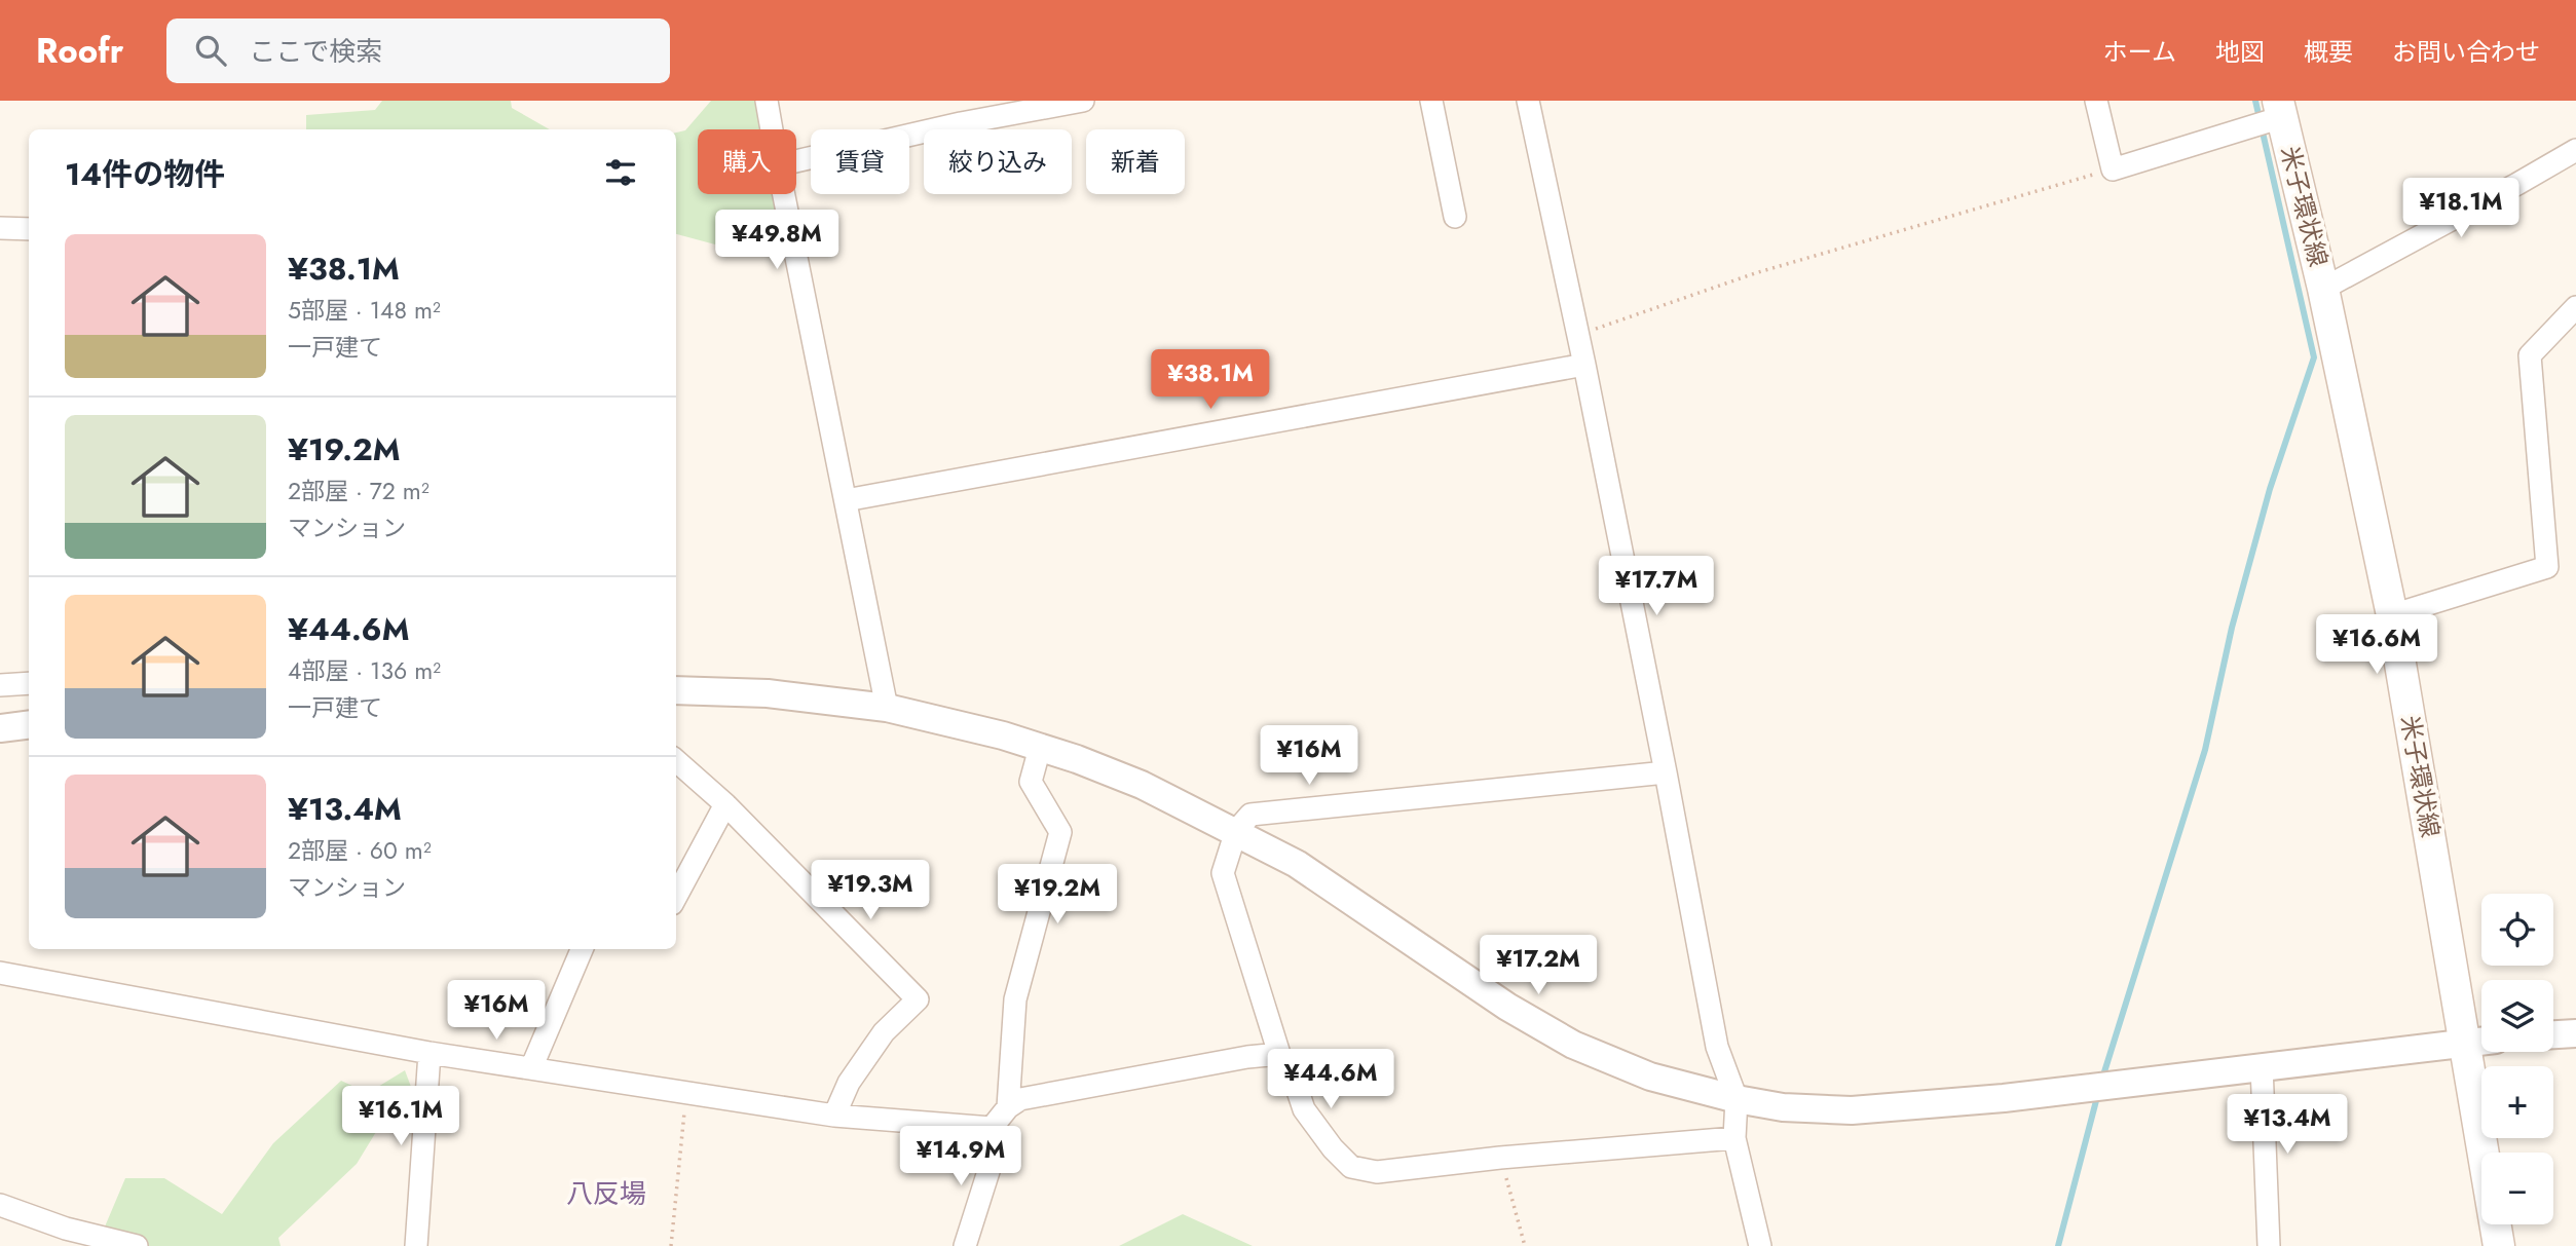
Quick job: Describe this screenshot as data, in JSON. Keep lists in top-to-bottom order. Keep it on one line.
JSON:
{"streets":{"main road":["米子環状線"]},"districts":["八反場"],"page":{"header":"Roofr","search":"ここで検索","nav":["ホーム","地図","概要","お問い合わせ"],"chip":["購入","賃貸","絞り込み","新着"],"heading":"14件の物件","price":["¥18.1M","¥49.8M","¥38.1M","¥17.7M","¥16.6M","¥16M","¥19.3M","¥19.2M","¥17.2M","¥16M","¥44.6M","¥16.1M","¥13.4M","¥14.9M"],"list":[{"name":"¥38.1M","note":"5部屋 · 148 m² · 一戸建て"},{"name":"¥19.2M","note":"2部屋 · 72 m² · マンション"},{"name":"¥44.6M","note":"4部屋 · 136 m² · 一戸建て"},{"name":"¥13.4M","note":"2部屋 · 60 m² · マンション"}],"map_buttons":["+","−"]}}
